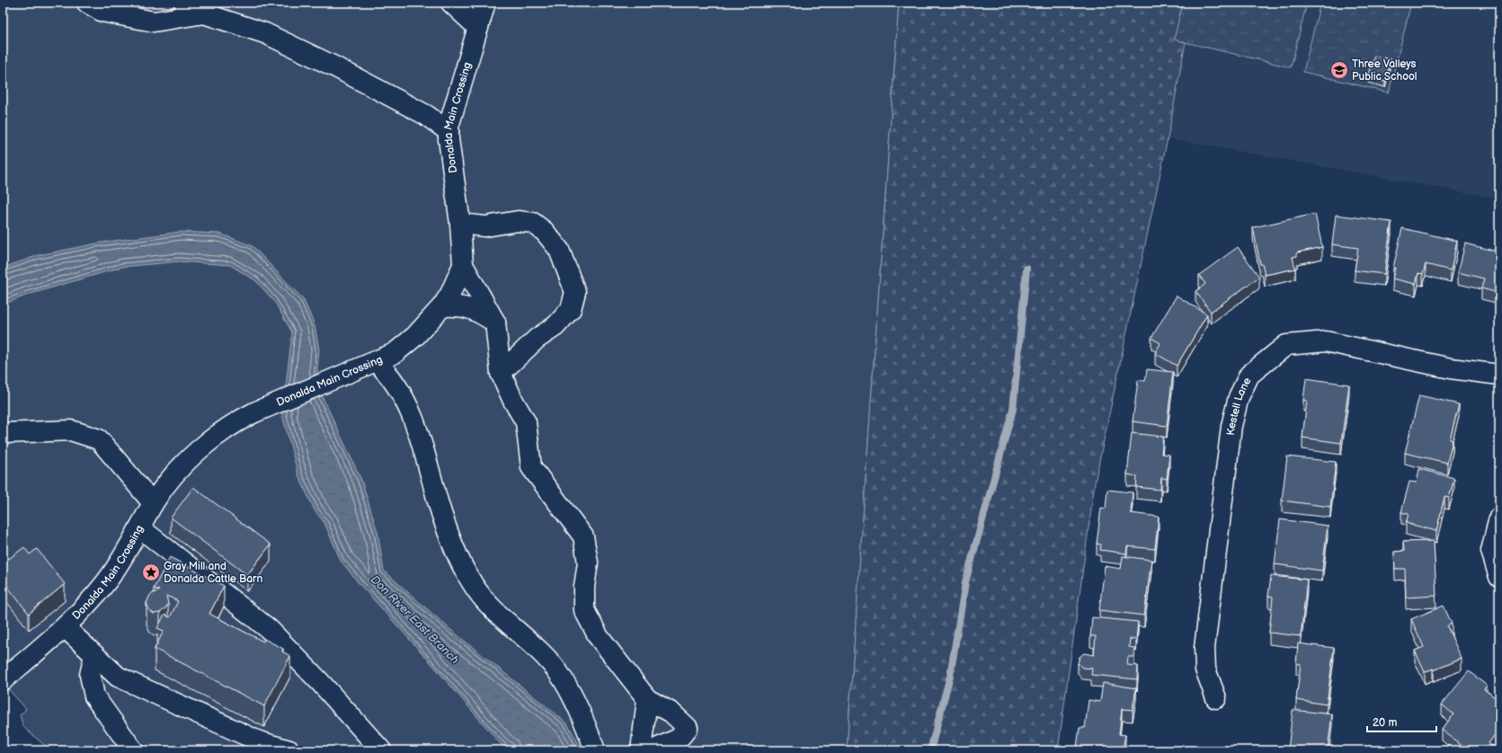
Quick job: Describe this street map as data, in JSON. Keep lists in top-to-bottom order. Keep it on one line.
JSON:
{"streets":{"street":["Donalda Main Crossing","Kestell Lane"]},"water":["Don River East Branch"],"places":{"school or university":["Three Valleys Public School"],"place":["Gray Mill and Donalda Cattle Barn"]},"scale_bar":"20 m"}
